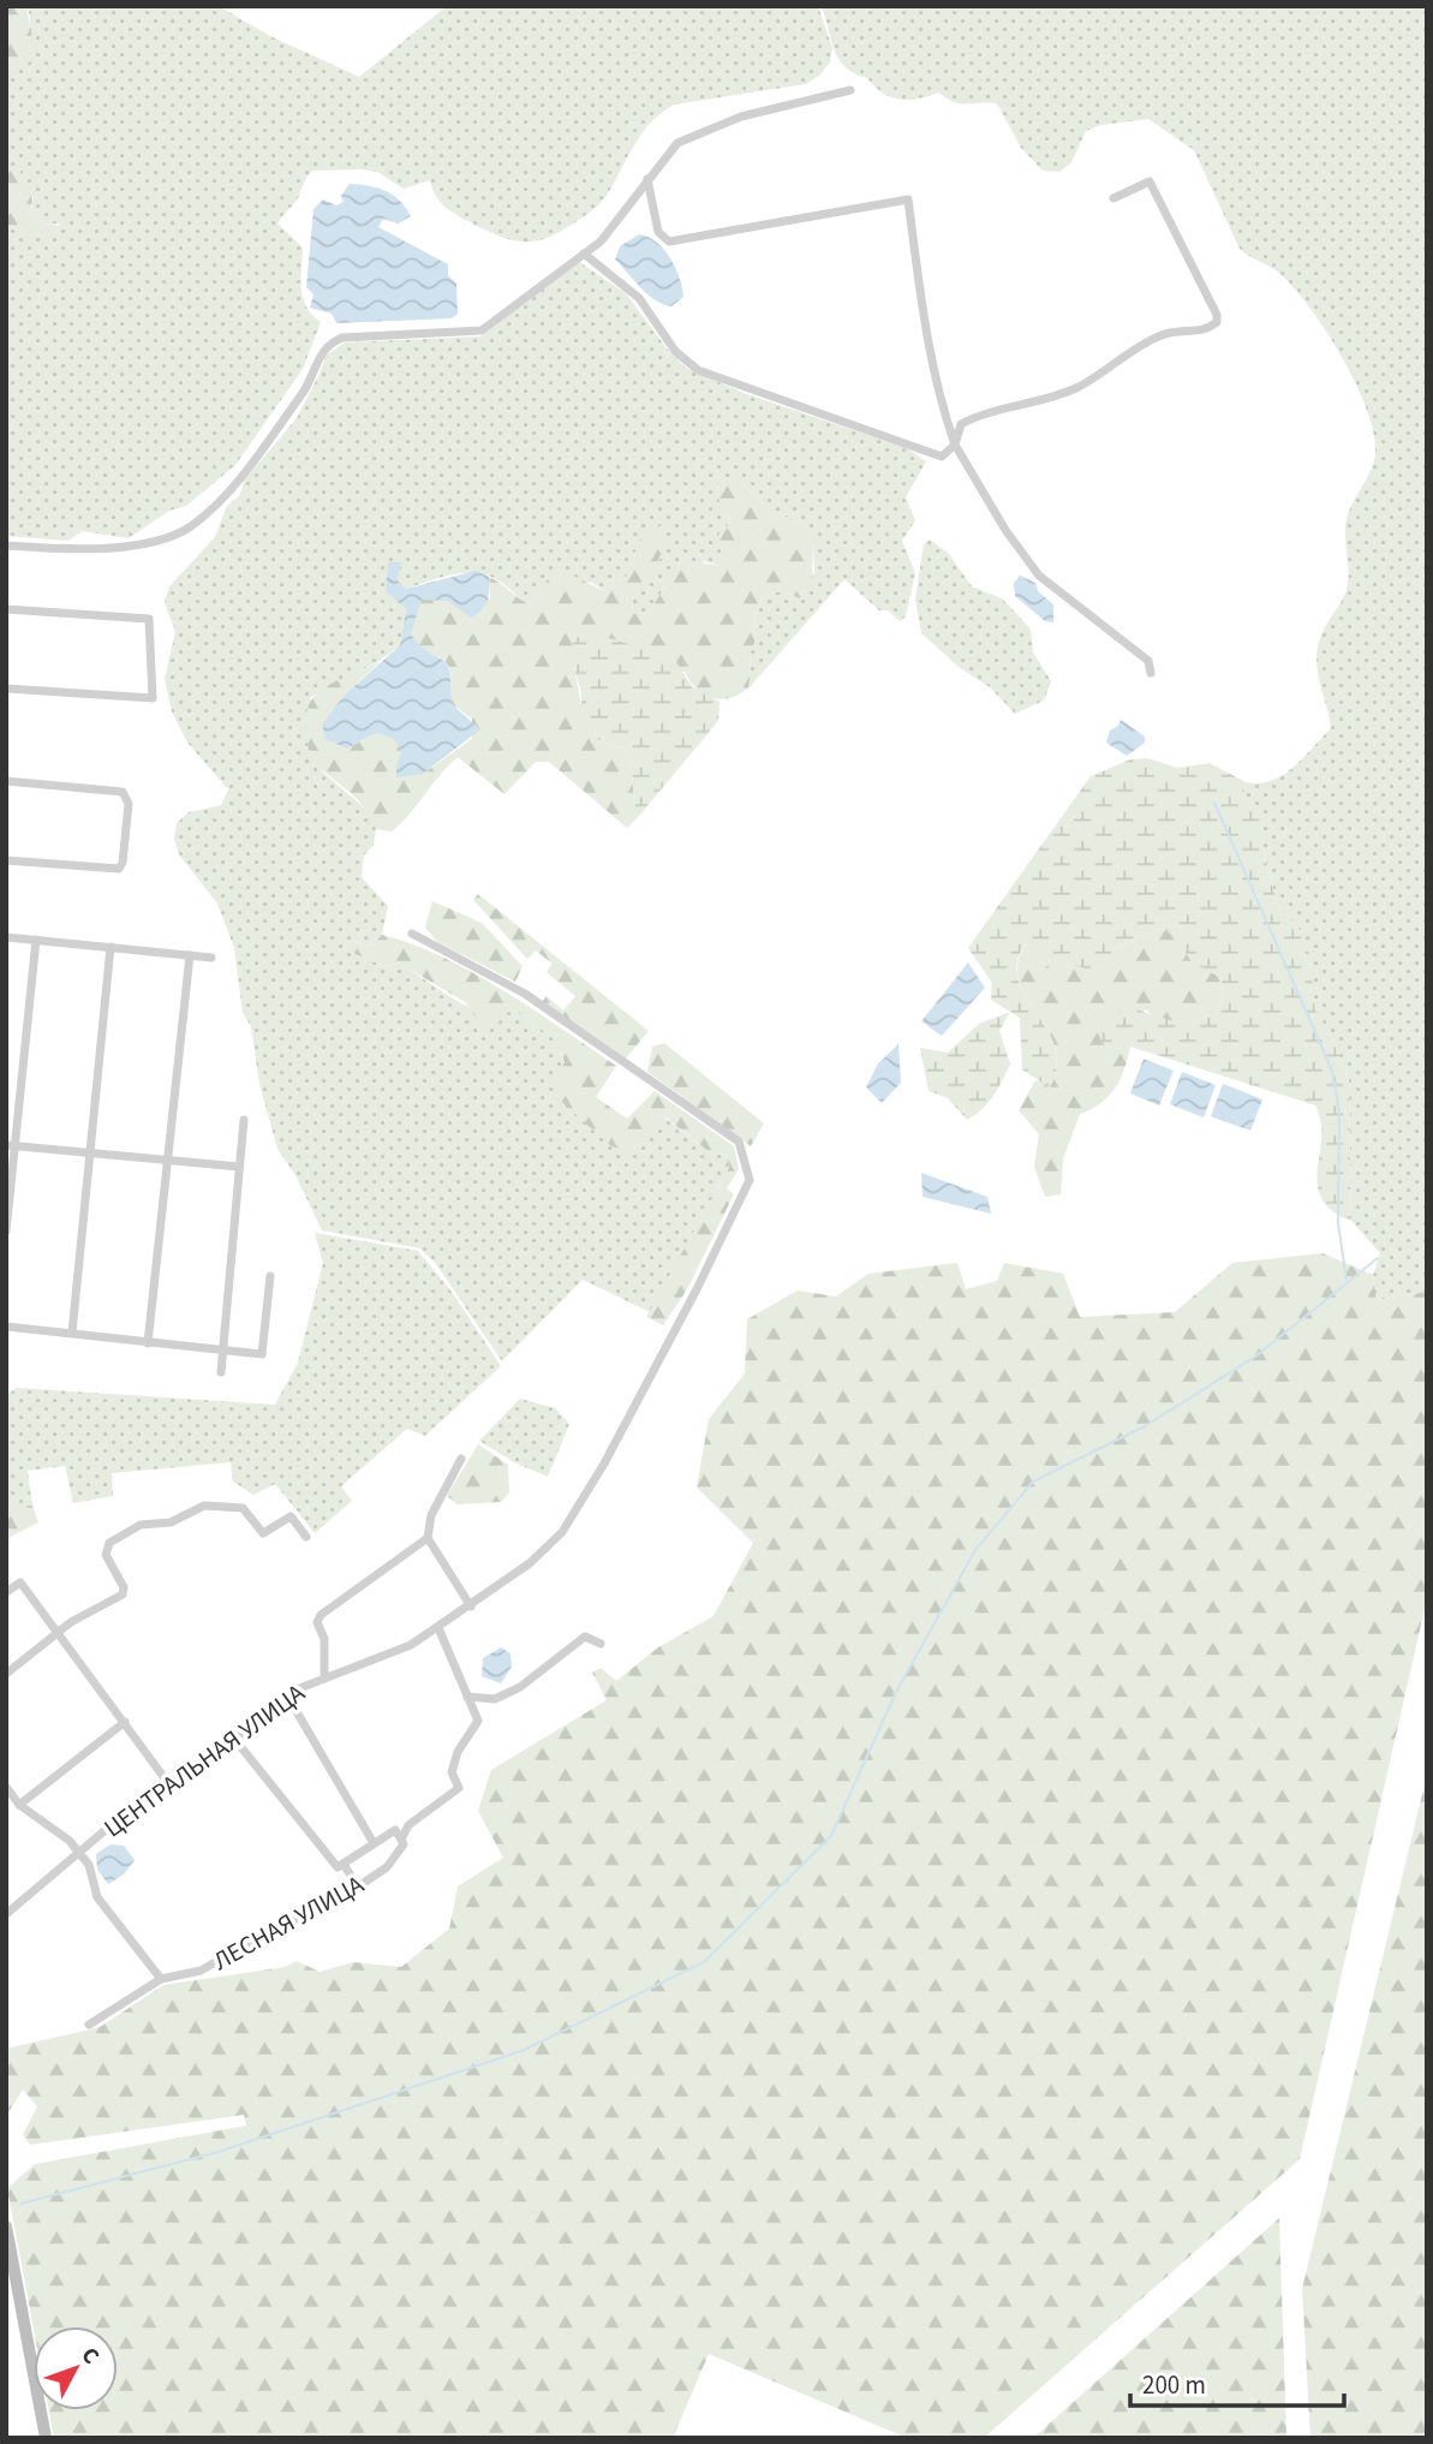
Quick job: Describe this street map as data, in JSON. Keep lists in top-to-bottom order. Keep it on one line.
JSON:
{"streets":{"street":["ЦЕНТРАЛЬНАЯ УЛИЦА","ЛЕСНАЯ УЛИЦА"]},"scale_bar":"200 m","north":"top right"}
